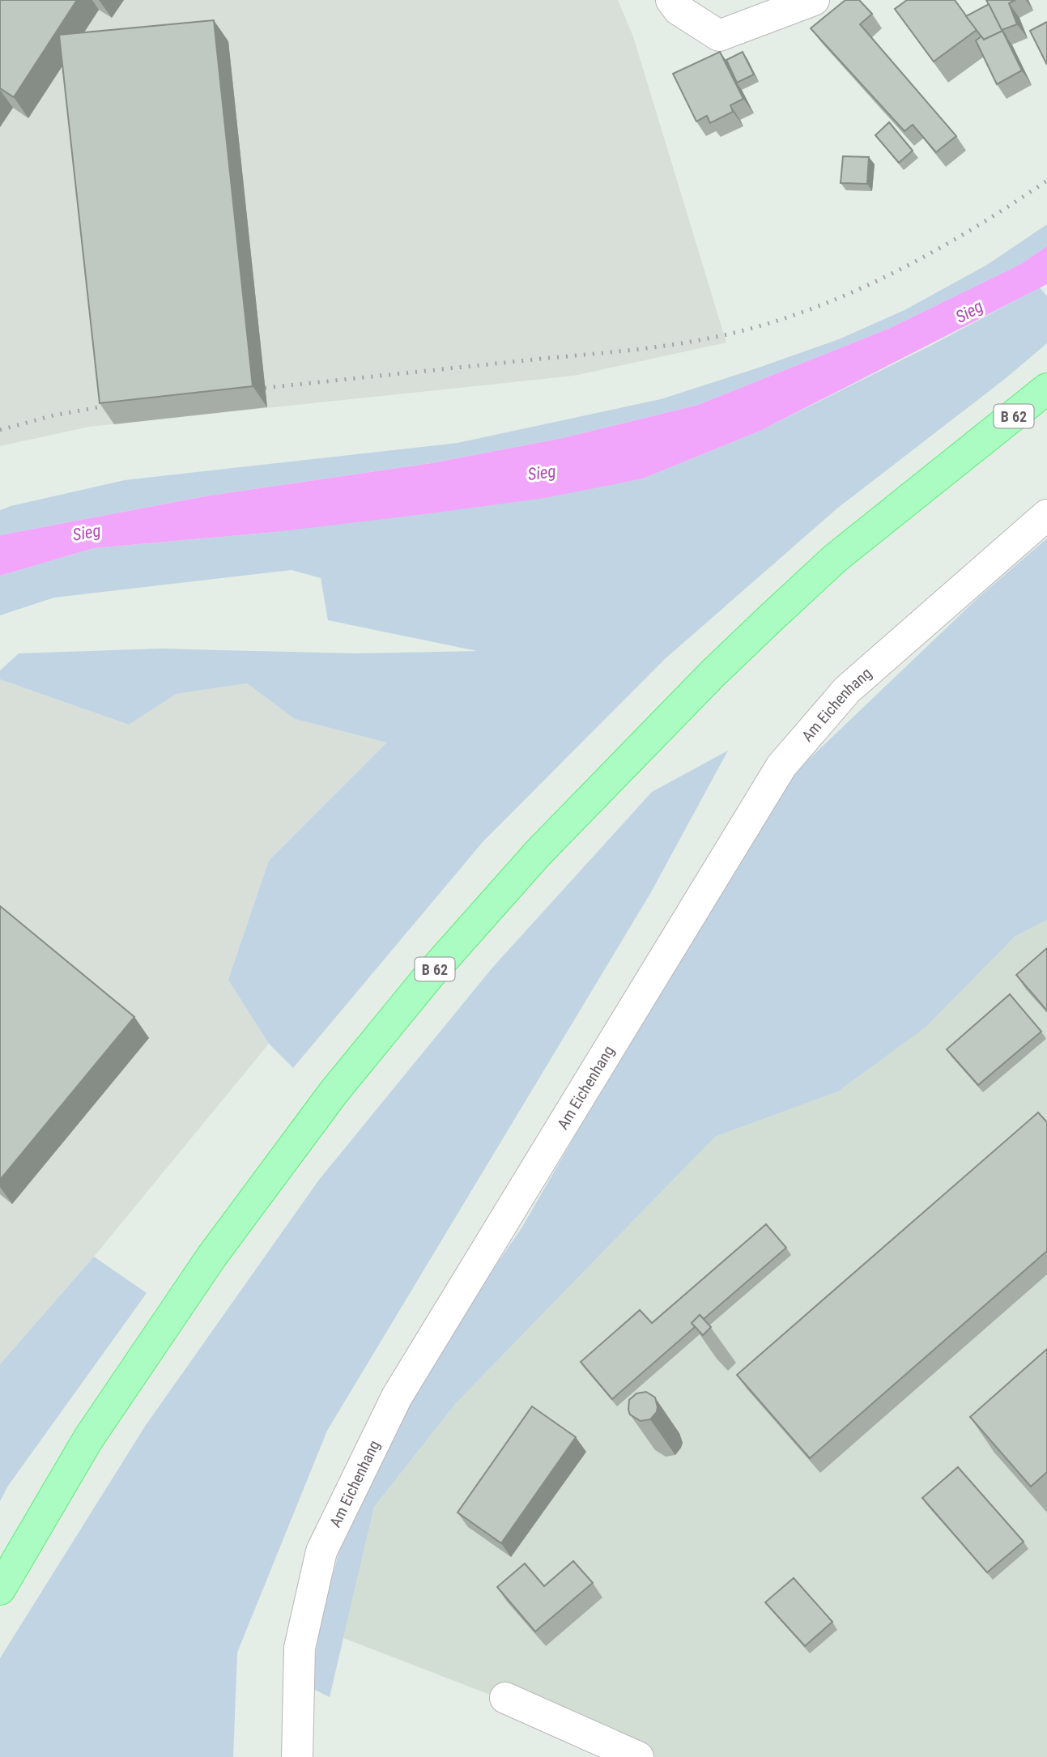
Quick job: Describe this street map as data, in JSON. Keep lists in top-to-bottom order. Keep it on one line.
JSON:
{"streets":{"main road":["B 62"],"street":["Am Eichenhang"]},"water":["Sieg"]}
